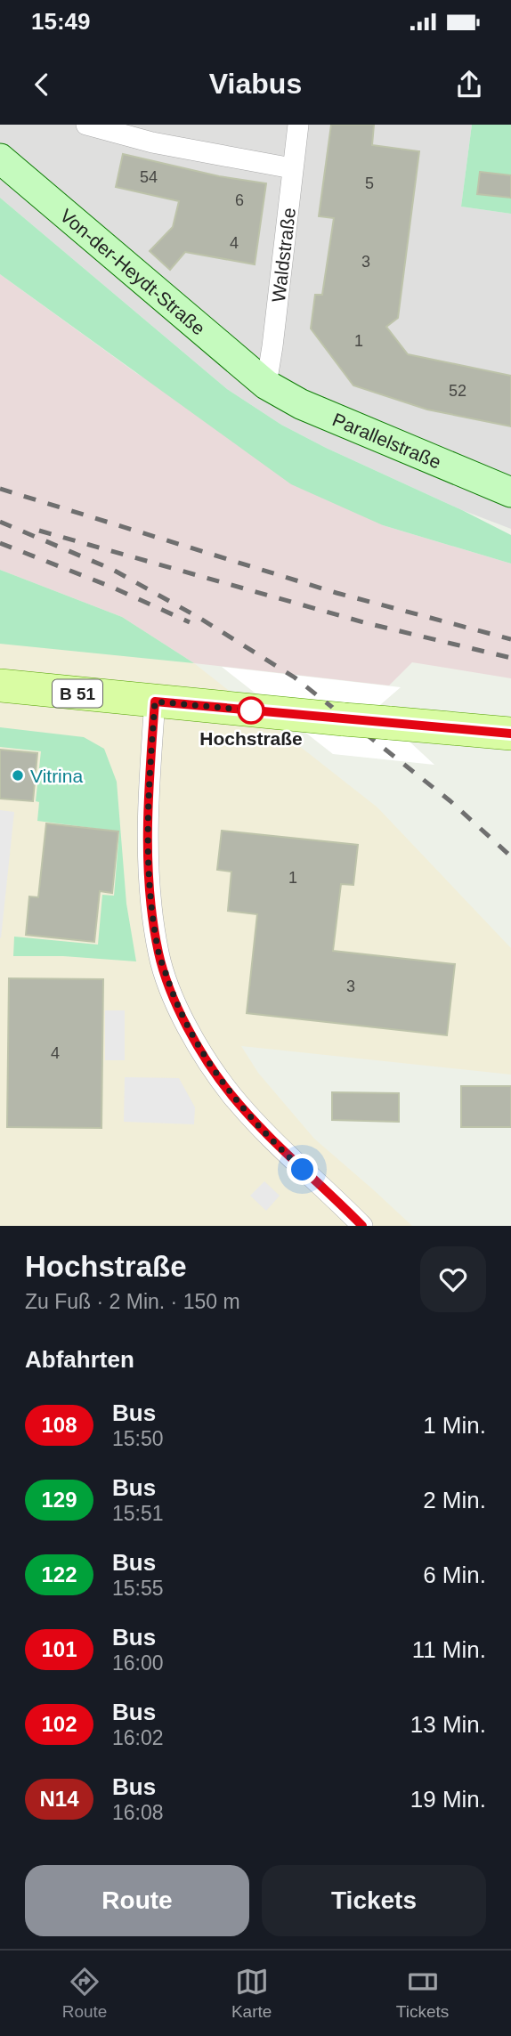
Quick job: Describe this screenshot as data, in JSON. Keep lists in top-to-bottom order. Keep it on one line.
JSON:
{"streets":{"main road":["Von-der-Heydt-Straße","Parallelstraße","B 51"],"street":["Waldstraße"]},"crossings":[["Waldstraße","Von-der-Heydt-Straße"],["Waldstraße","Parallelstraße"],["Von-der-Heydt-Straße","Parallelstraße"]],"places":["Hochstraße","Vitrina"],"lines":["bus line 108"],"house_numbers":["54","5","6","4","3","1","52","1","3","4"],"page":{"status":"15:49","header":"Viabus","heading":[["Hochstraße","Zu Fuß · 2 Min. · 150 m"],"Abfahrten"],"list":[{"mark":"108","name":"Bus","note":"15:50","value":"1 Min."},{"mark":"129","name":"Bus","note":"15:51","value":"2 Min."},{"mark":"122","name":"Bus","note":"15:55","value":"6 Min."},{"mark":"101","name":"Bus","note":"16:00","value":"11 Min."},{"mark":"102","name":"Bus","note":"16:02","value":"13 Min."},{"mark":"N14","name":"Bus","note":"16:08","value":"19 Min."}],"buttons":["Route","Tickets"],"tabs":["Route","Karte","Tickets"]}}
